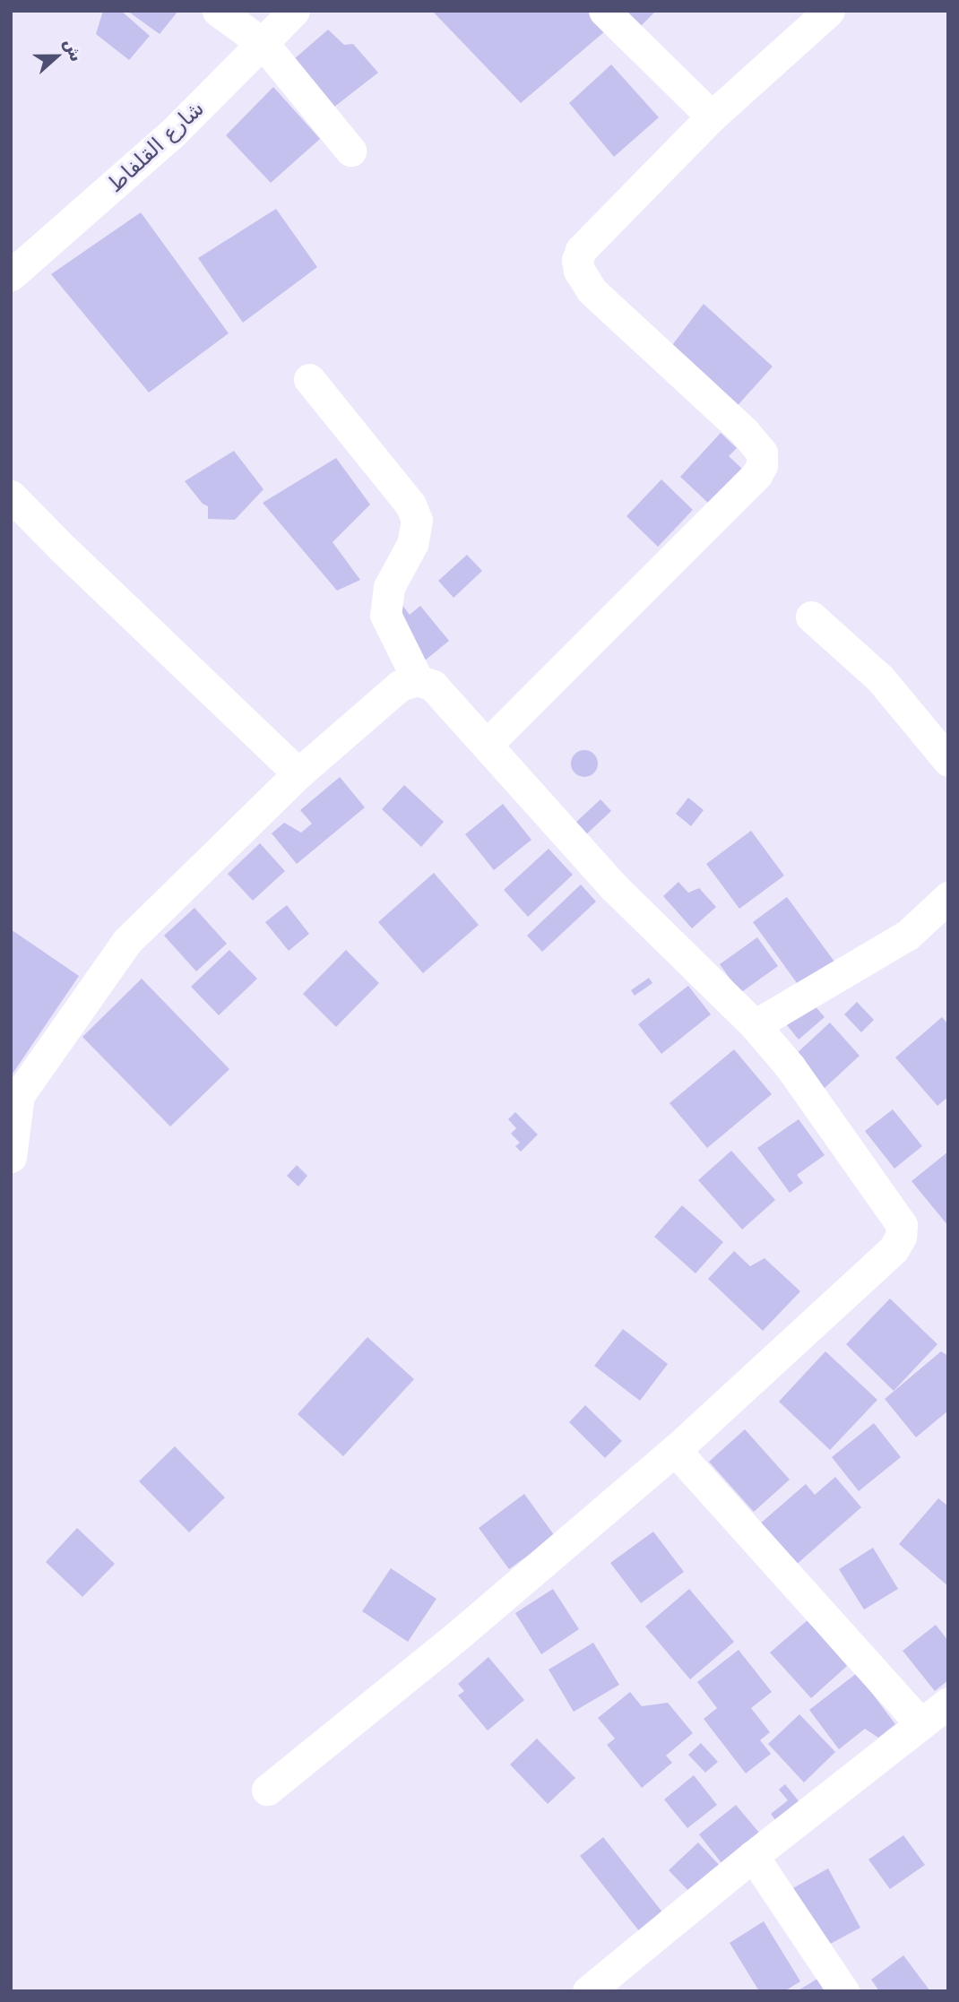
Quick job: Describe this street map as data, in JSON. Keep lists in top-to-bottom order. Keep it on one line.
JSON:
{"streets":{"street":["شارع القلفاط"]},"north":"right"}
